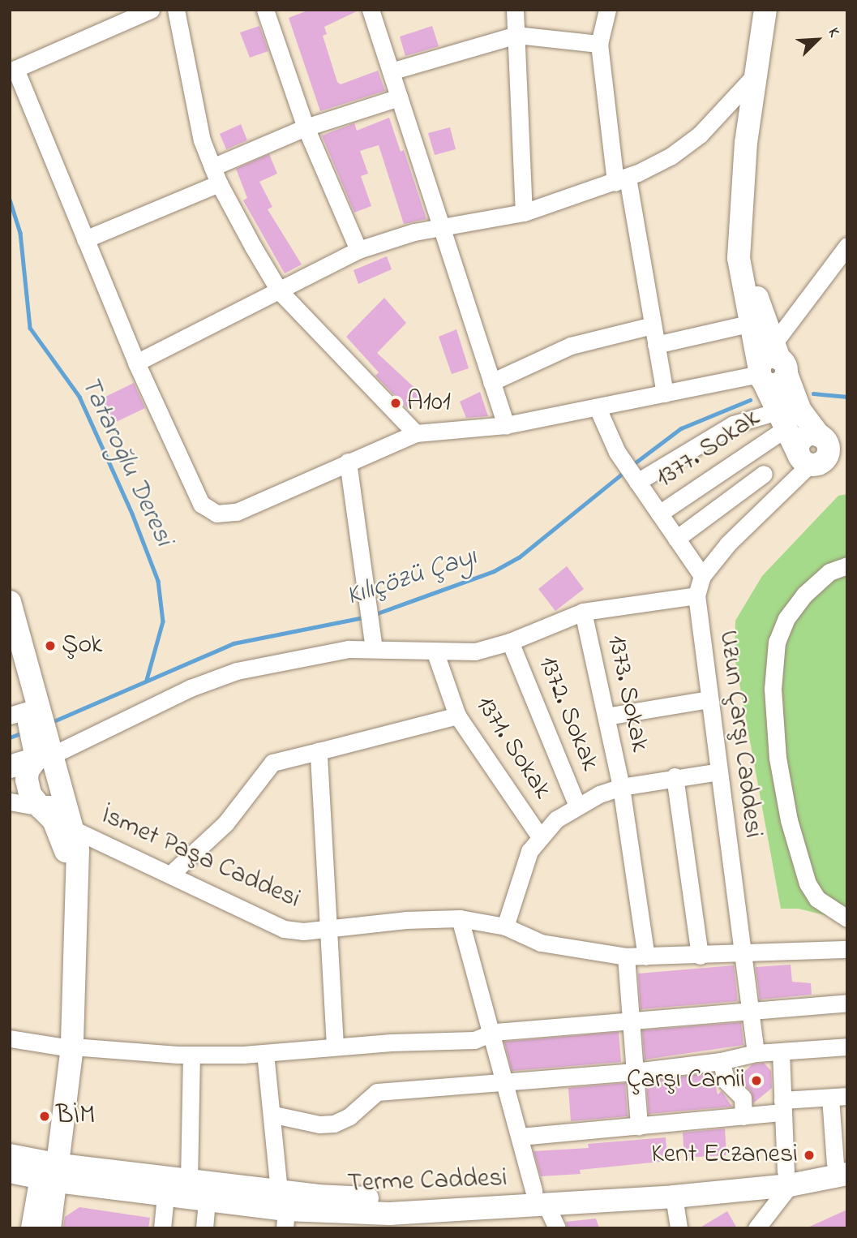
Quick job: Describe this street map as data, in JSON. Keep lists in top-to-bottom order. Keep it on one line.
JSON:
{"streets":{"main road":["Terme Caddesi"],"street":["1377. Sokak","1373. Sokak","1372. Sokak","Uzun Çarşı Caddesi","1371. Sokak","İsmet Paşa Caddesi"]},"crossings":[["1373. Sokak","İsmet Paşa Caddesi"],["Uzun Çarşı Caddesi","İsmet Paşa Caddesi"]],"water":["Tataroğlu Deresi","Kılıçözü Çayı"],"places":["A101","Şok","Çarşı Camii","BİM","Kent Eczanesi"],"north":"top right"}
